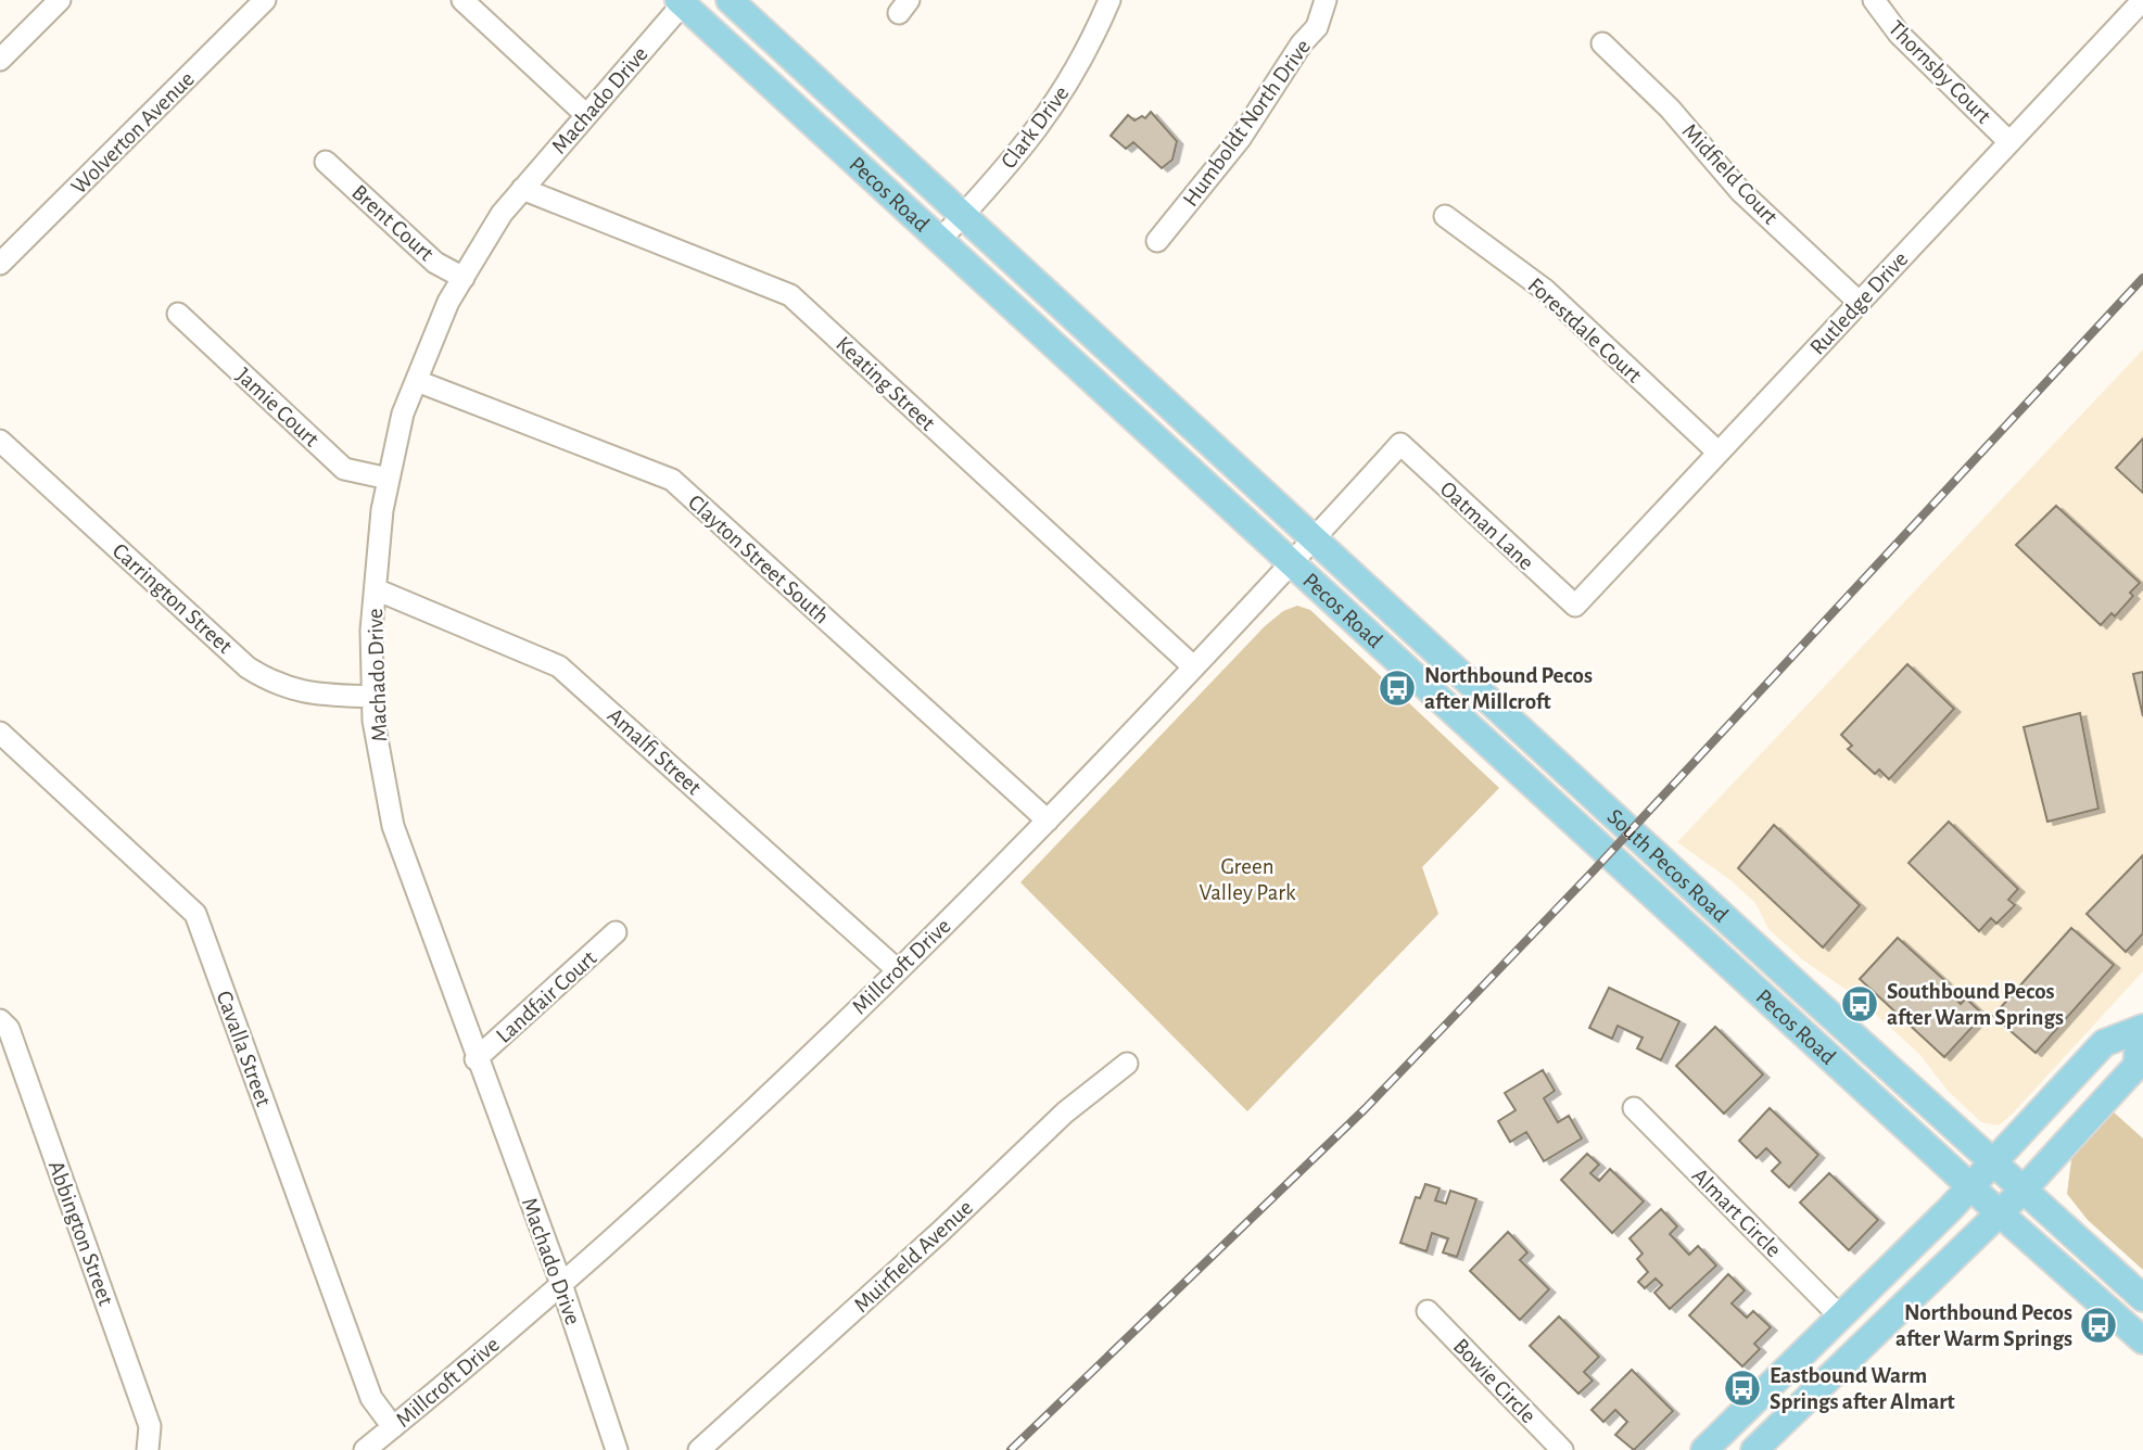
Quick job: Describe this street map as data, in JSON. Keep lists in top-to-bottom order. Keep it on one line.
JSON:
{"streets":{"main road":["Pecos Road","South Pecos Road"],"street":["Thornsby Court","Machado Drive","Humboldt North Drive","Clark Drive","Wolverton Avenue","Midfield Court","Brent Court","Rutledge Drive","Forestdale Court","Keating Street","Jamie Court","Oatman Lane","Clayton Street South","Carrington Street","Amalfi Street","Millcroft Drive","Landfair Court","Cavalla Street","Almart Circle","Abbington Street","Muirfield Avenue","Bowie Circle"]},"crossings":[["Thornsby Court","Rutledge Drive"],["Machado Drive","Pecos Road"],["Machado Drive","Brent Court"],["Machado Drive","Keating Street"],["Machado Drive","Jamie Court"],["Machado Drive","Clayton Street South"],["Machado Drive","Carrington Street"],["Machado Drive","Amalfi Street"],["Machado Drive","Millcroft Drive"],["Machado Drive","Landfair Court"],["Clark Drive","Pecos Road"],["Midfield Court","Rutledge Drive"],["Pecos Road","South Pecos Road"],["Pecos Road","Millcroft Drive"],["Rutledge Drive","Forestdale Court"],["Rutledge Drive","Oatman Lane"],["Keating Street","Millcroft Drive"],["Oatman Lane","Millcroft Drive"],["Clayton Street South","Millcroft Drive"],["Amalfi Street","Millcroft Drive"],["South Pecos Road","Millcroft Drive"],["Millcroft Drive","Cavalla Street"]],"parks":["Green Valley Park"],"places":{"bus stop":["Northbound Pecos after Millcroft","Southbound Pecos after Warm Springs","Northbound Pecos after Warm Springs","Eastbound Warm Springs after Almart"]}}
